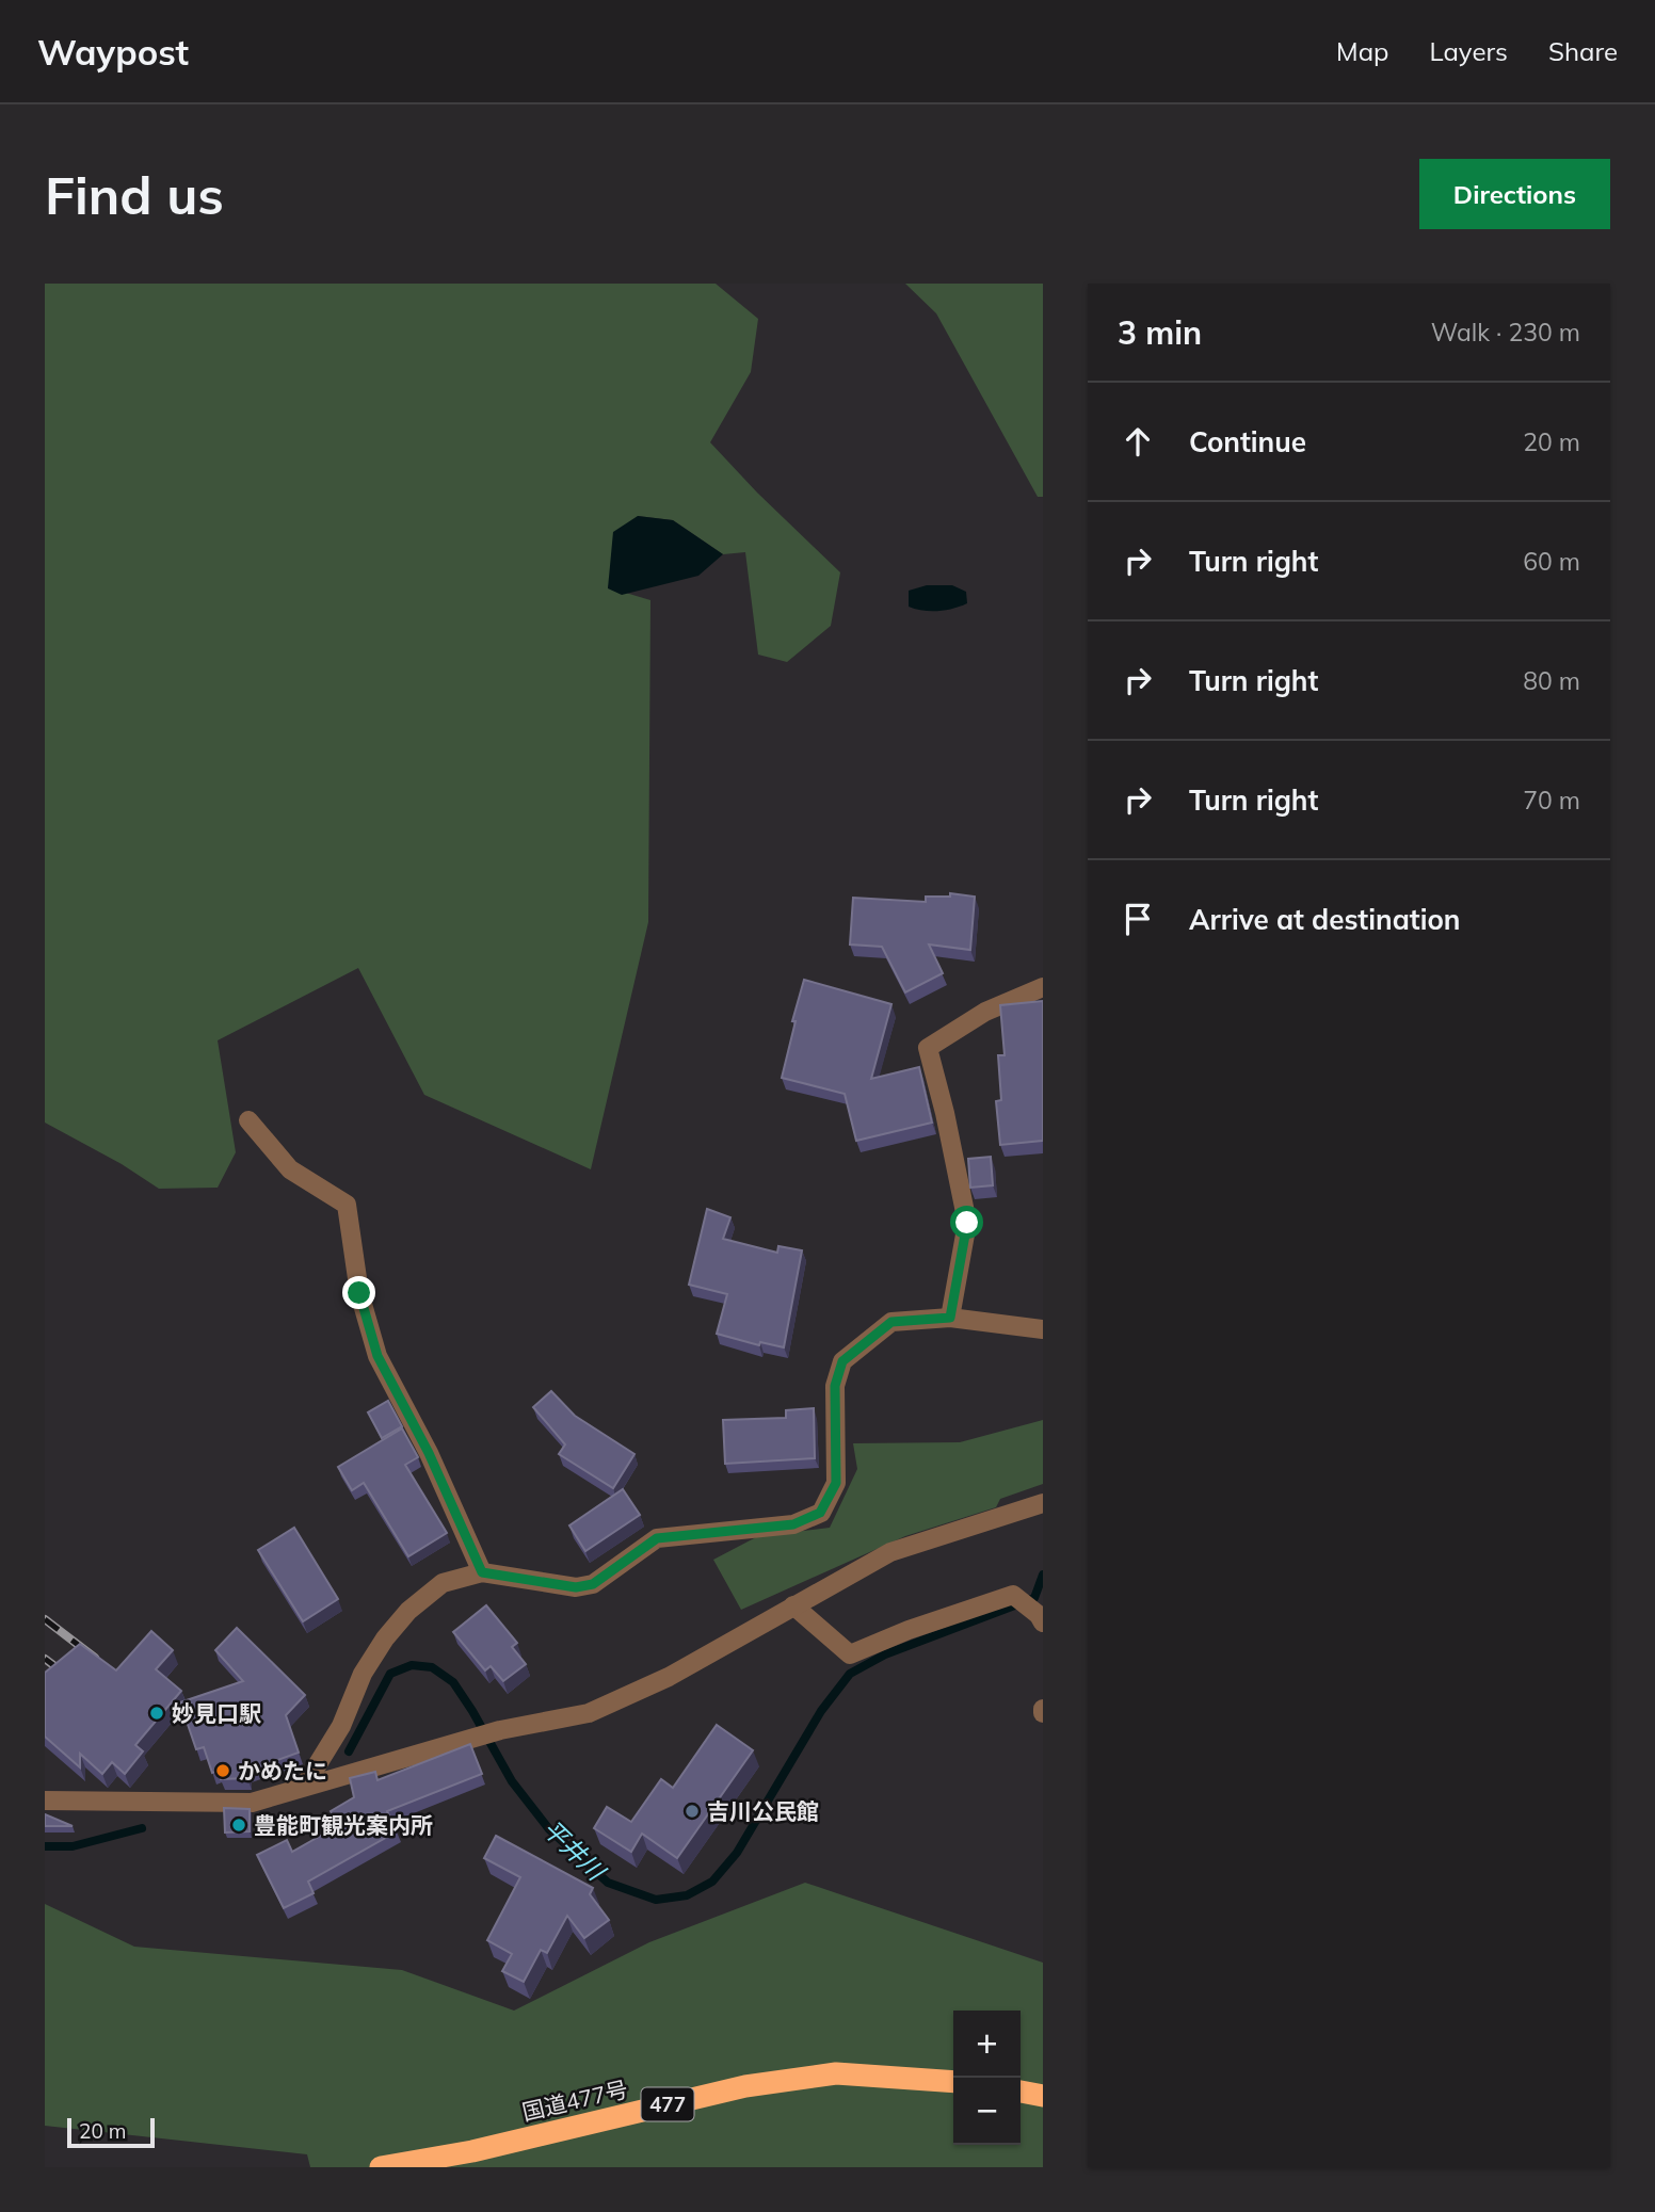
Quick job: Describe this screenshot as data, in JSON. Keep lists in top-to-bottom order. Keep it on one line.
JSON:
{"streets":{"highway":["国道477号","477"]},"water":["平井川"],"places":["妙見口駅","かめたに","吉川公民館","豊能町観光案内所"],"scale_bar":"20 m","page":{"header":"Waypost","nav":["Map","Layers","Share"],"buttons":"Directions","title":"Find us","heading":["3 min","Walk · 230 m"],"list":[["Continue","20 m"],["Turn right","60 m"],["Turn right","80 m"],["Turn right","70 m"],"Arrive at destination"],"map_buttons":["+","−"],"scale":"20 m"}}
